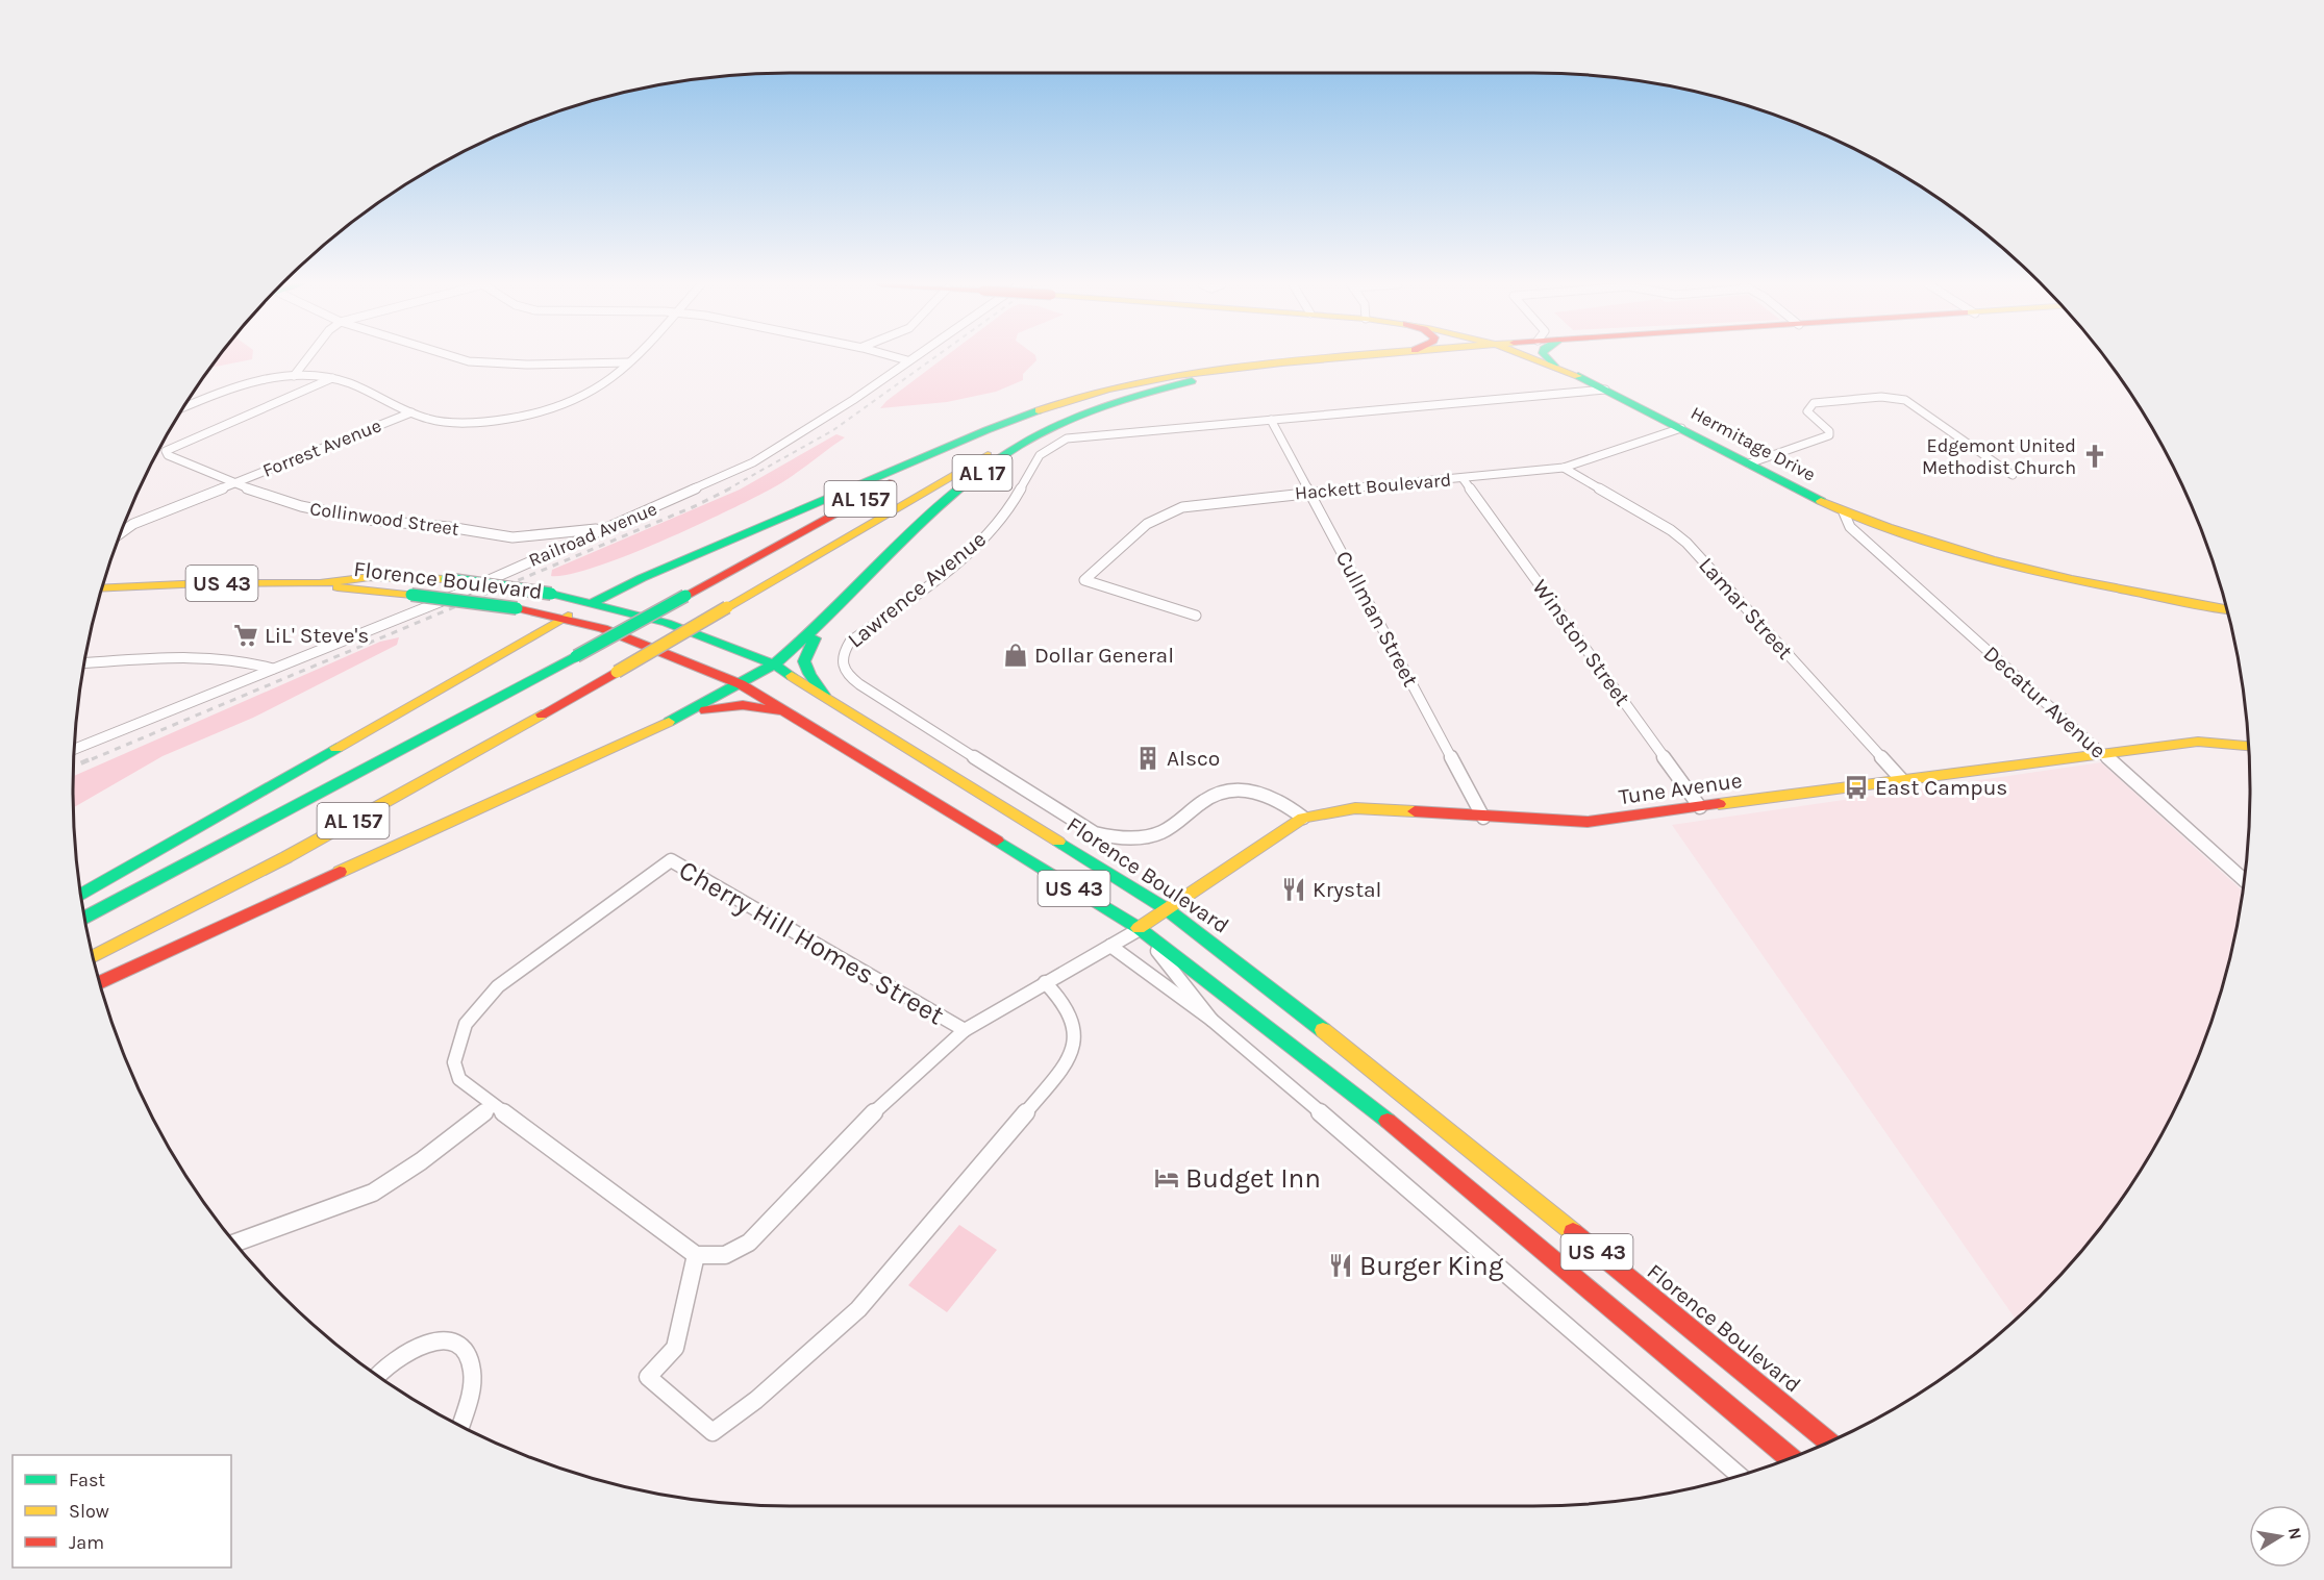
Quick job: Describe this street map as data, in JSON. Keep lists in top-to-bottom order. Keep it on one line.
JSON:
{"streets":{"main road":["Hermitage Drive","AL 17","AL 157","Florence Boulevard","US 43","Tune Avenue"],"street":["Forrest Avenue","Hackett Boulevard","Collinwood Street","Railroad Avenue","Lawrence Avenue","Lamar Street","Cullman Street","Winston Street","Decatur Avenue","Cherry Hill Homes Street"]},"crossings":[["Hermitage Drive","Hackett Boulevard"],["Hermitage Drive","Lawrence Avenue"],["Hermitage Drive","Decatur Avenue"],["Forrest Avenue","Collinwood Street"],["AL 17","AL 157"],["AL 17","Florence Boulevard"],["Hackett Boulevard","Lamar Street"],["Hackett Boulevard","Cullman Street"],["Hackett Boulevard","Winston Street"],["Collinwood Street","Railroad Avenue"],["Florence Boulevard","Tune Avenue"],["Lawrence Avenue","Cullman Street"],["Lawrence Avenue","Tune Avenue"],["Lamar Street","Tune Avenue"],["Cullman Street","Tune Avenue"],["Winston Street","Tune Avenue"],["Decatur Avenue","Tune Avenue"]],"places":{"church":["Edgemont United Methodist Church"],"supermarket":["LiL' Steve's"],"shop":["Dollar General"],"building":["Alsco"],"bus stop":["East Campus"],"restaurant":["Krystal","Burger King"],"hotel":["Budget Inn"]},"legend":["Fast","Slow","Jam"],"north":"right"}
